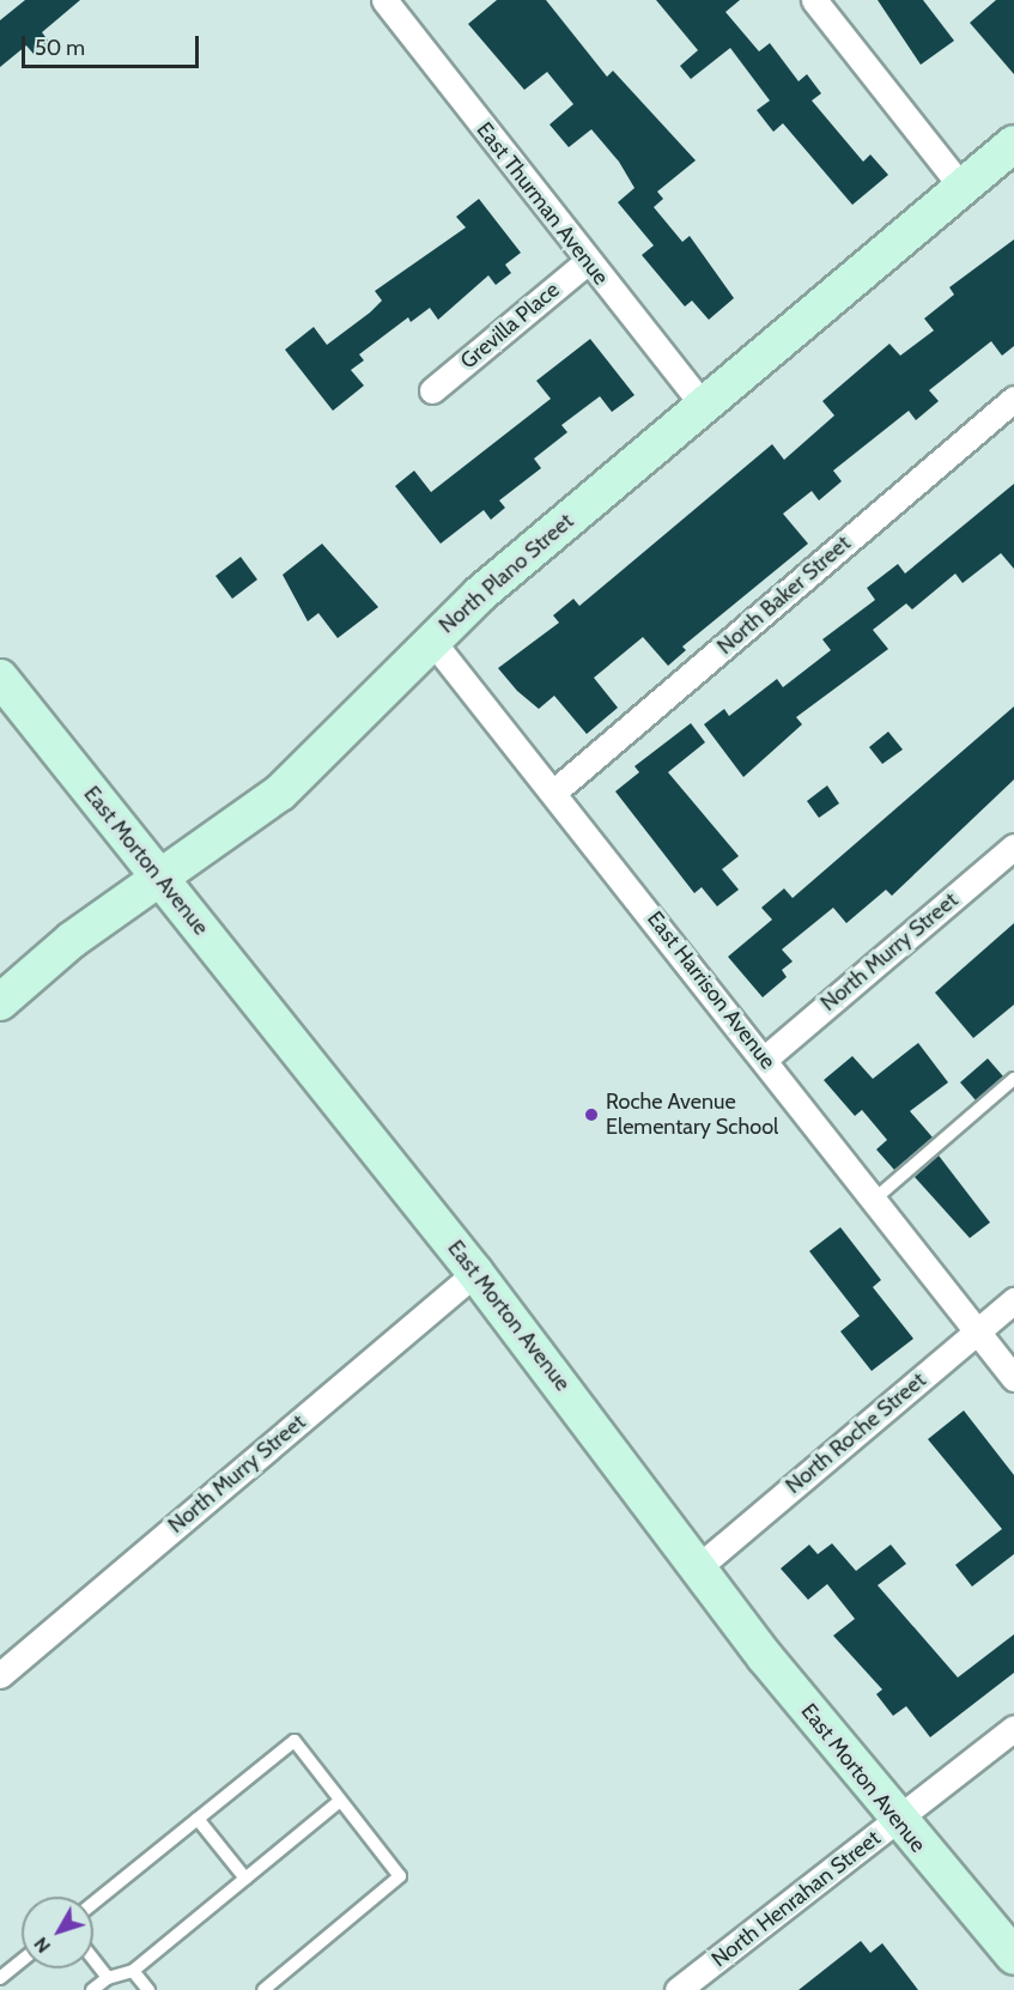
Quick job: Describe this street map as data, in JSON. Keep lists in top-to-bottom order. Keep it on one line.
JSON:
{"streets":{"main road":["North Plano Street","East Morton Avenue"],"street":["East Thurman Avenue","Grevilla Place","North Baker Street","North Murry Street","East Harrison Avenue","North Roche Street","North Henrahan Street"]},"crossings":[["East Thurman Avenue","Grevilla Place"],["East Thurman Avenue","North Plano Street"],["North Plano Street","East Morton Avenue"],["North Plano Street","East Harrison Avenue"],["North Baker Street","East Harrison Avenue"],["East Morton Avenue","North Murry Street"],["East Morton Avenue","North Roche Street"],["East Morton Avenue","North Henrahan Street"],["North Murry Street","East Harrison Avenue"],["East Harrison Avenue","North Roche Street"]],"places":["Roche Avenue Elementary School"],"scale_bar":"50 m","north":"bottom left"}
